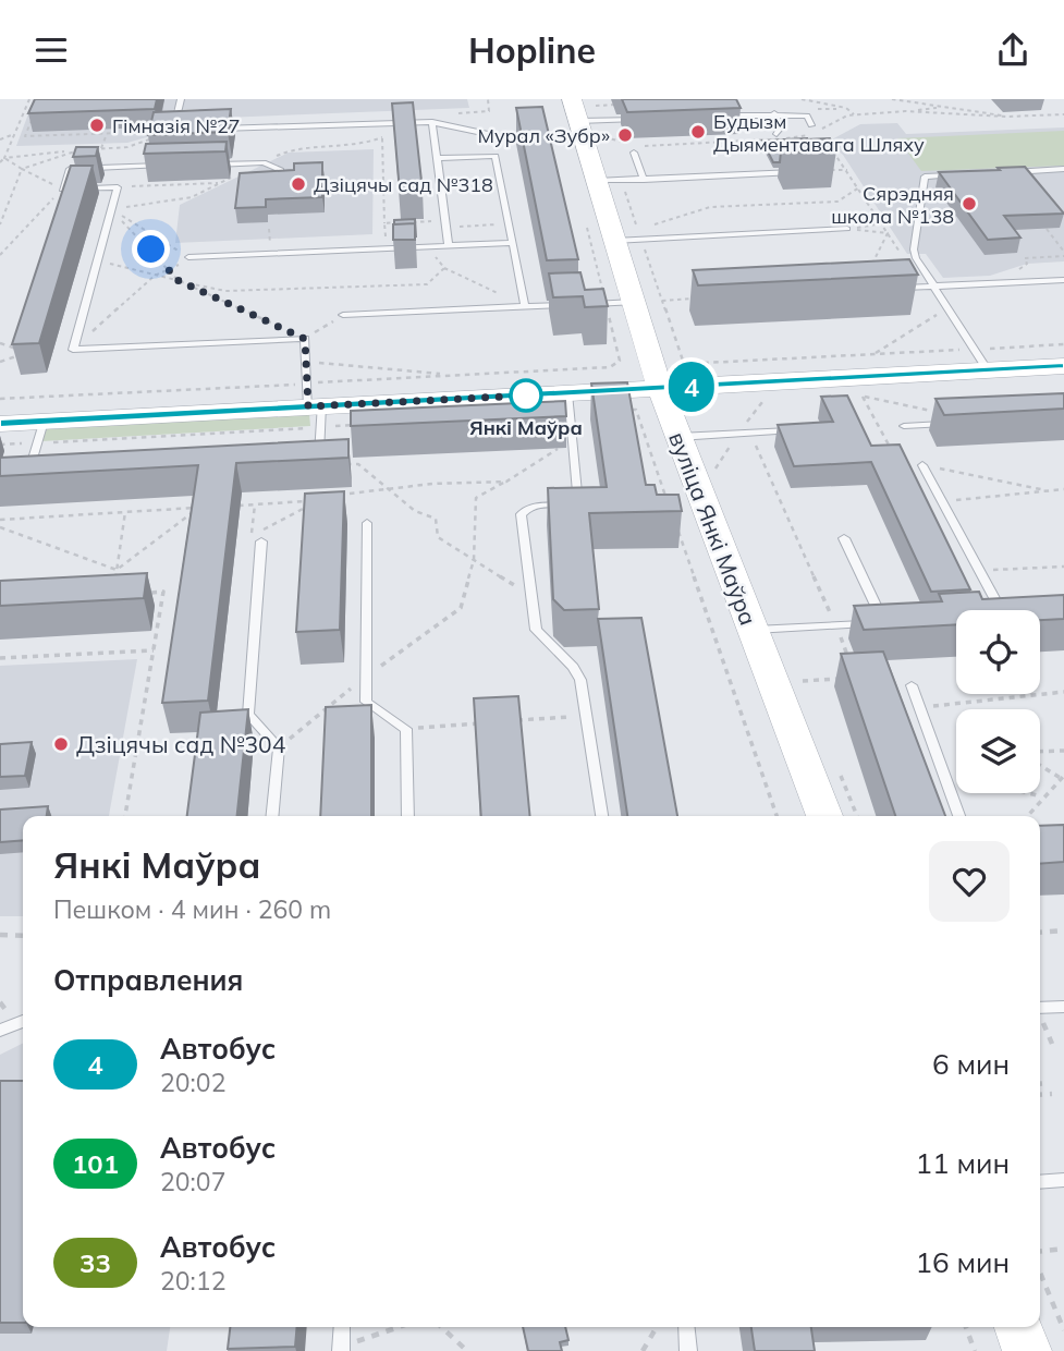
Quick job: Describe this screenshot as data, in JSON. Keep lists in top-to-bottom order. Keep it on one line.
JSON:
{"streets":{"street":["вуліца Янкі Маўра"]},"places":["Гімназія №27","Будызм Дыяментавага Шляху","Мурал «Зубр»","Дзіцячы сад №318","Сярэдняя школа №138","Янкі Маўра","Дзіцячы сад №304"],"lines":["bus line 4"],"page":{"header":"Hopline","on_map":"4","heading":[["Янкі Маўра","Пешком · 4 мин · 260 m"],"Отправления"],"list":[{"mark":"4","name":"Автобус","note":"20:02","value":"6 мин"},{"mark":"101","name":"Автобус","note":"20:07","value":"11 мин"},{"mark":"33","name":"Автобус","note":"20:12","value":"16 мин"}]}}
